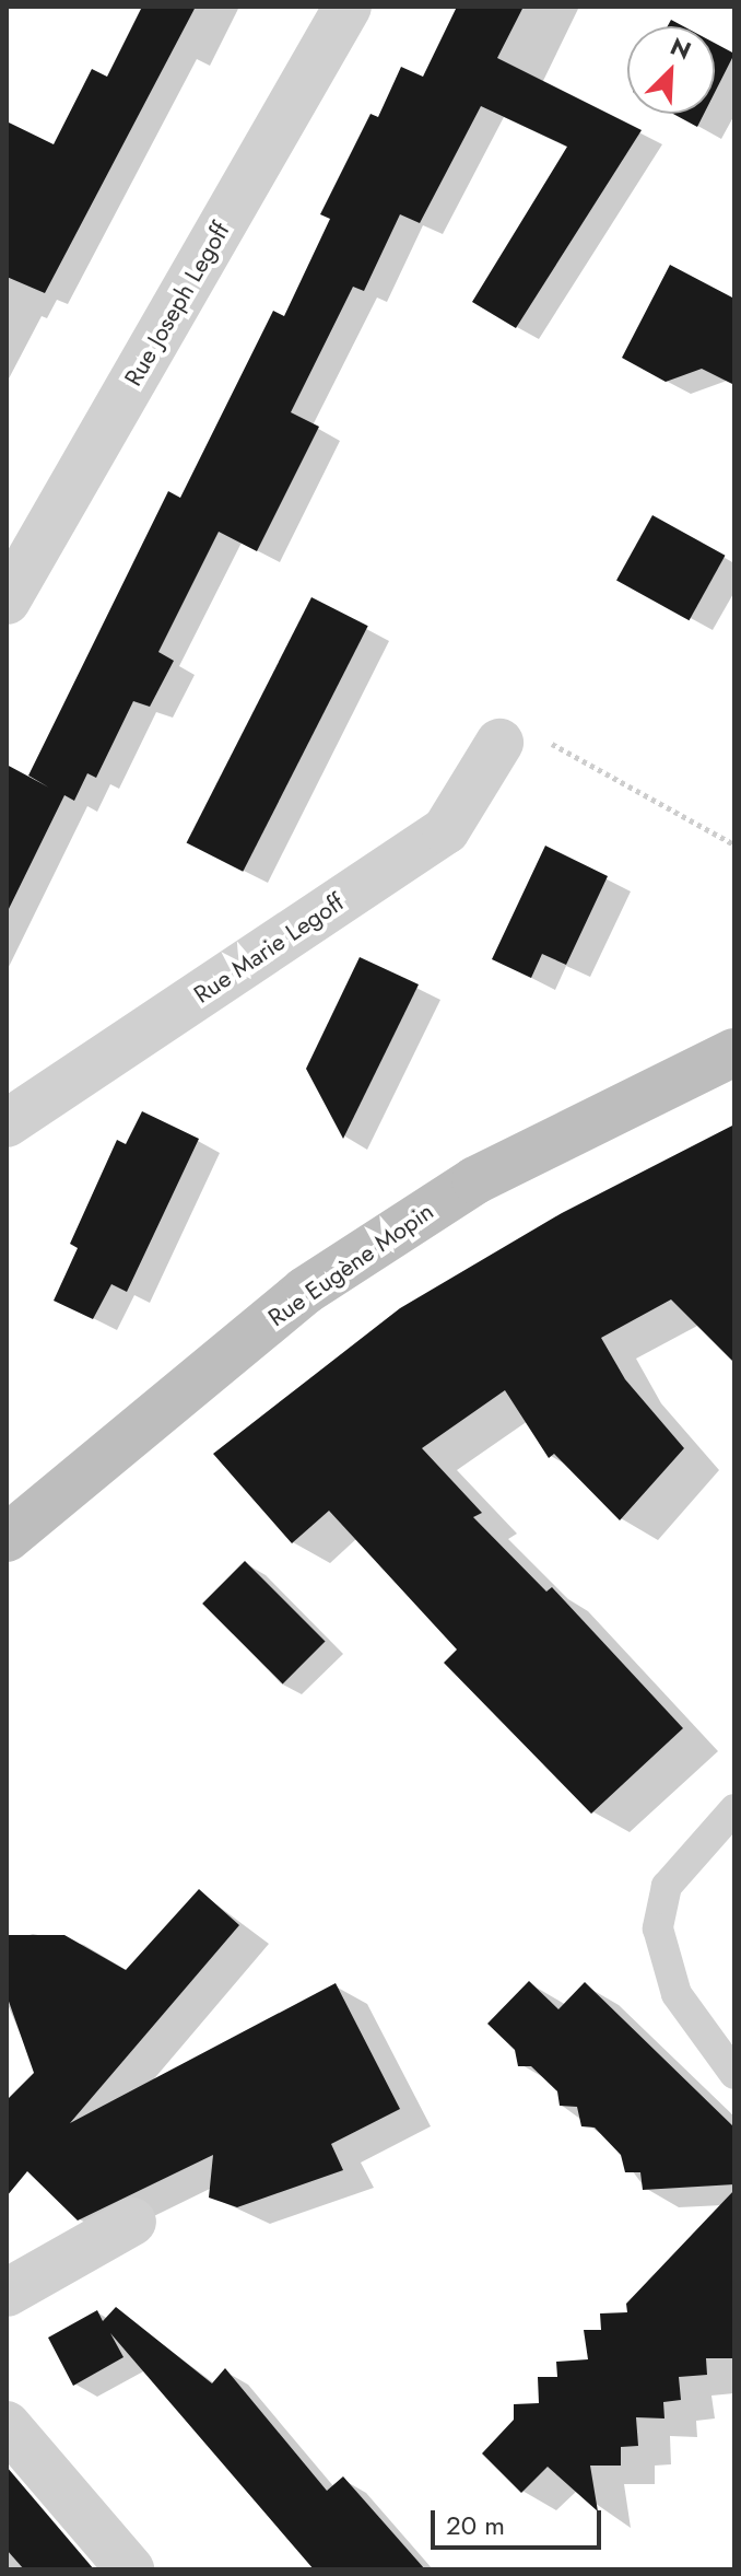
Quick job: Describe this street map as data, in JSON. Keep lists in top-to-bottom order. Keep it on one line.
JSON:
{"streets":{"main road":["Rue Eugène Mopin"],"street":["Rue Joseph Legoff","Rue Marie Legoff"]},"scale_bar":"20 m","north":"top right"}
